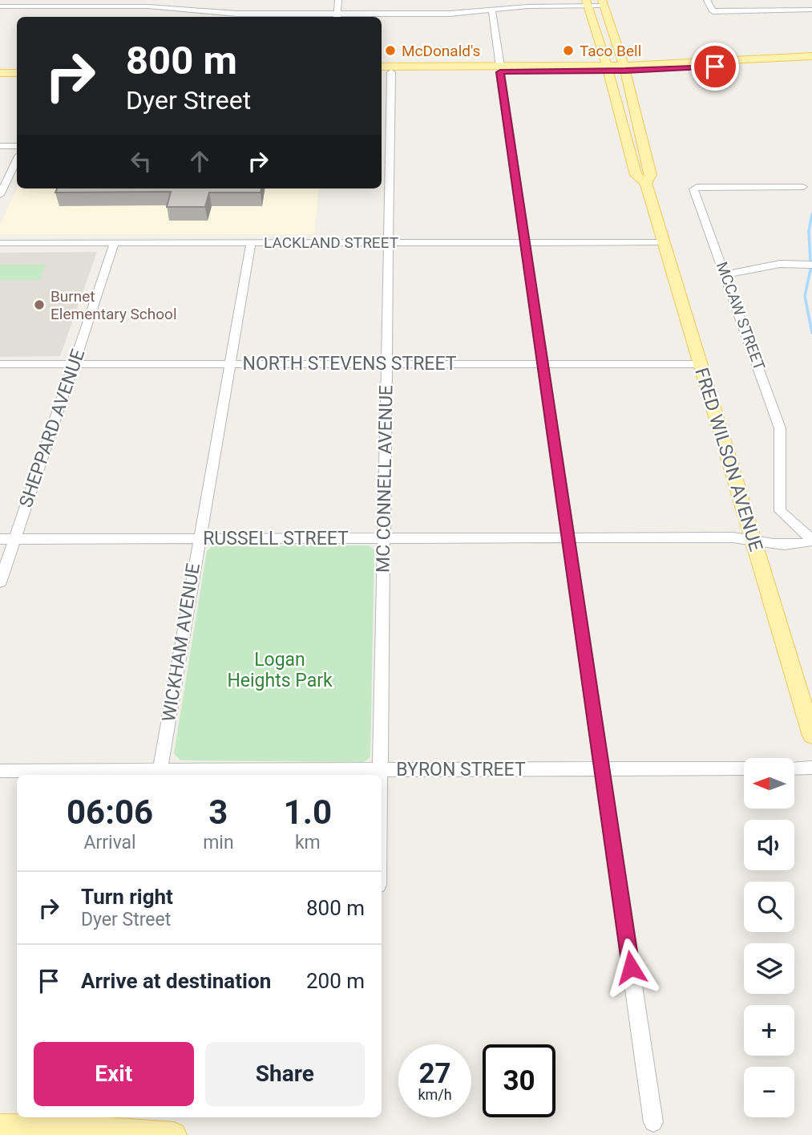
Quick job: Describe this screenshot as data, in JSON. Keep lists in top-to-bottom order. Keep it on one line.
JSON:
{"streets":{"main road":["FRED WILSON AVENUE"],"street":["LACKLAND STREET","MCCAW STREET","NORTH STEVENS STREET","SHEPPARD AVENUE","MC CONNELL AVENUE","RUSSELL STREET","WICKHAM AVENUE","BYRON STREET"]},"crossings":[["LACKLAND STREET","SHEPPARD AVENUE"],["LACKLAND STREET","FRED WILSON AVENUE"],["LACKLAND STREET","MC CONNELL AVENUE"],["LACKLAND STREET","WICKHAM AVENUE"],["MCCAW STREET","RUSSELL STREET"],["NORTH STEVENS STREET","SHEPPARD AVENUE"],["NORTH STEVENS STREET","FRED WILSON AVENUE"],["NORTH STEVENS STREET","MC CONNELL AVENUE"],["NORTH STEVENS STREET","WICKHAM AVENUE"],["SHEPPARD AVENUE","RUSSELL STREET"],["FRED WILSON AVENUE","RUSSELL STREET"],["MC CONNELL AVENUE","RUSSELL STREET"],["MC CONNELL AVENUE","BYRON STREET"],["RUSSELL STREET","WICKHAM AVENUE"],["WICKHAM AVENUE","BYRON STREET"]],"parks":["Logan Heights Park"],"places":["McDonald's","Taco Bell","Burnet Elementary School"],"north":"left","page":{"turn":["800 m","Dyer Street"],"map_buttons":["+","−"],"eta":["06:06","Arrival","3","min","1.0","km"],"list":[{"name":"Turn right","note":"Dyer Street","value":"800 m"},{"name":"Arrive at destination","value":"200 m"}],"buttons":["Exit","Share"],"speed":"27 km/h","limit":"30"}}
